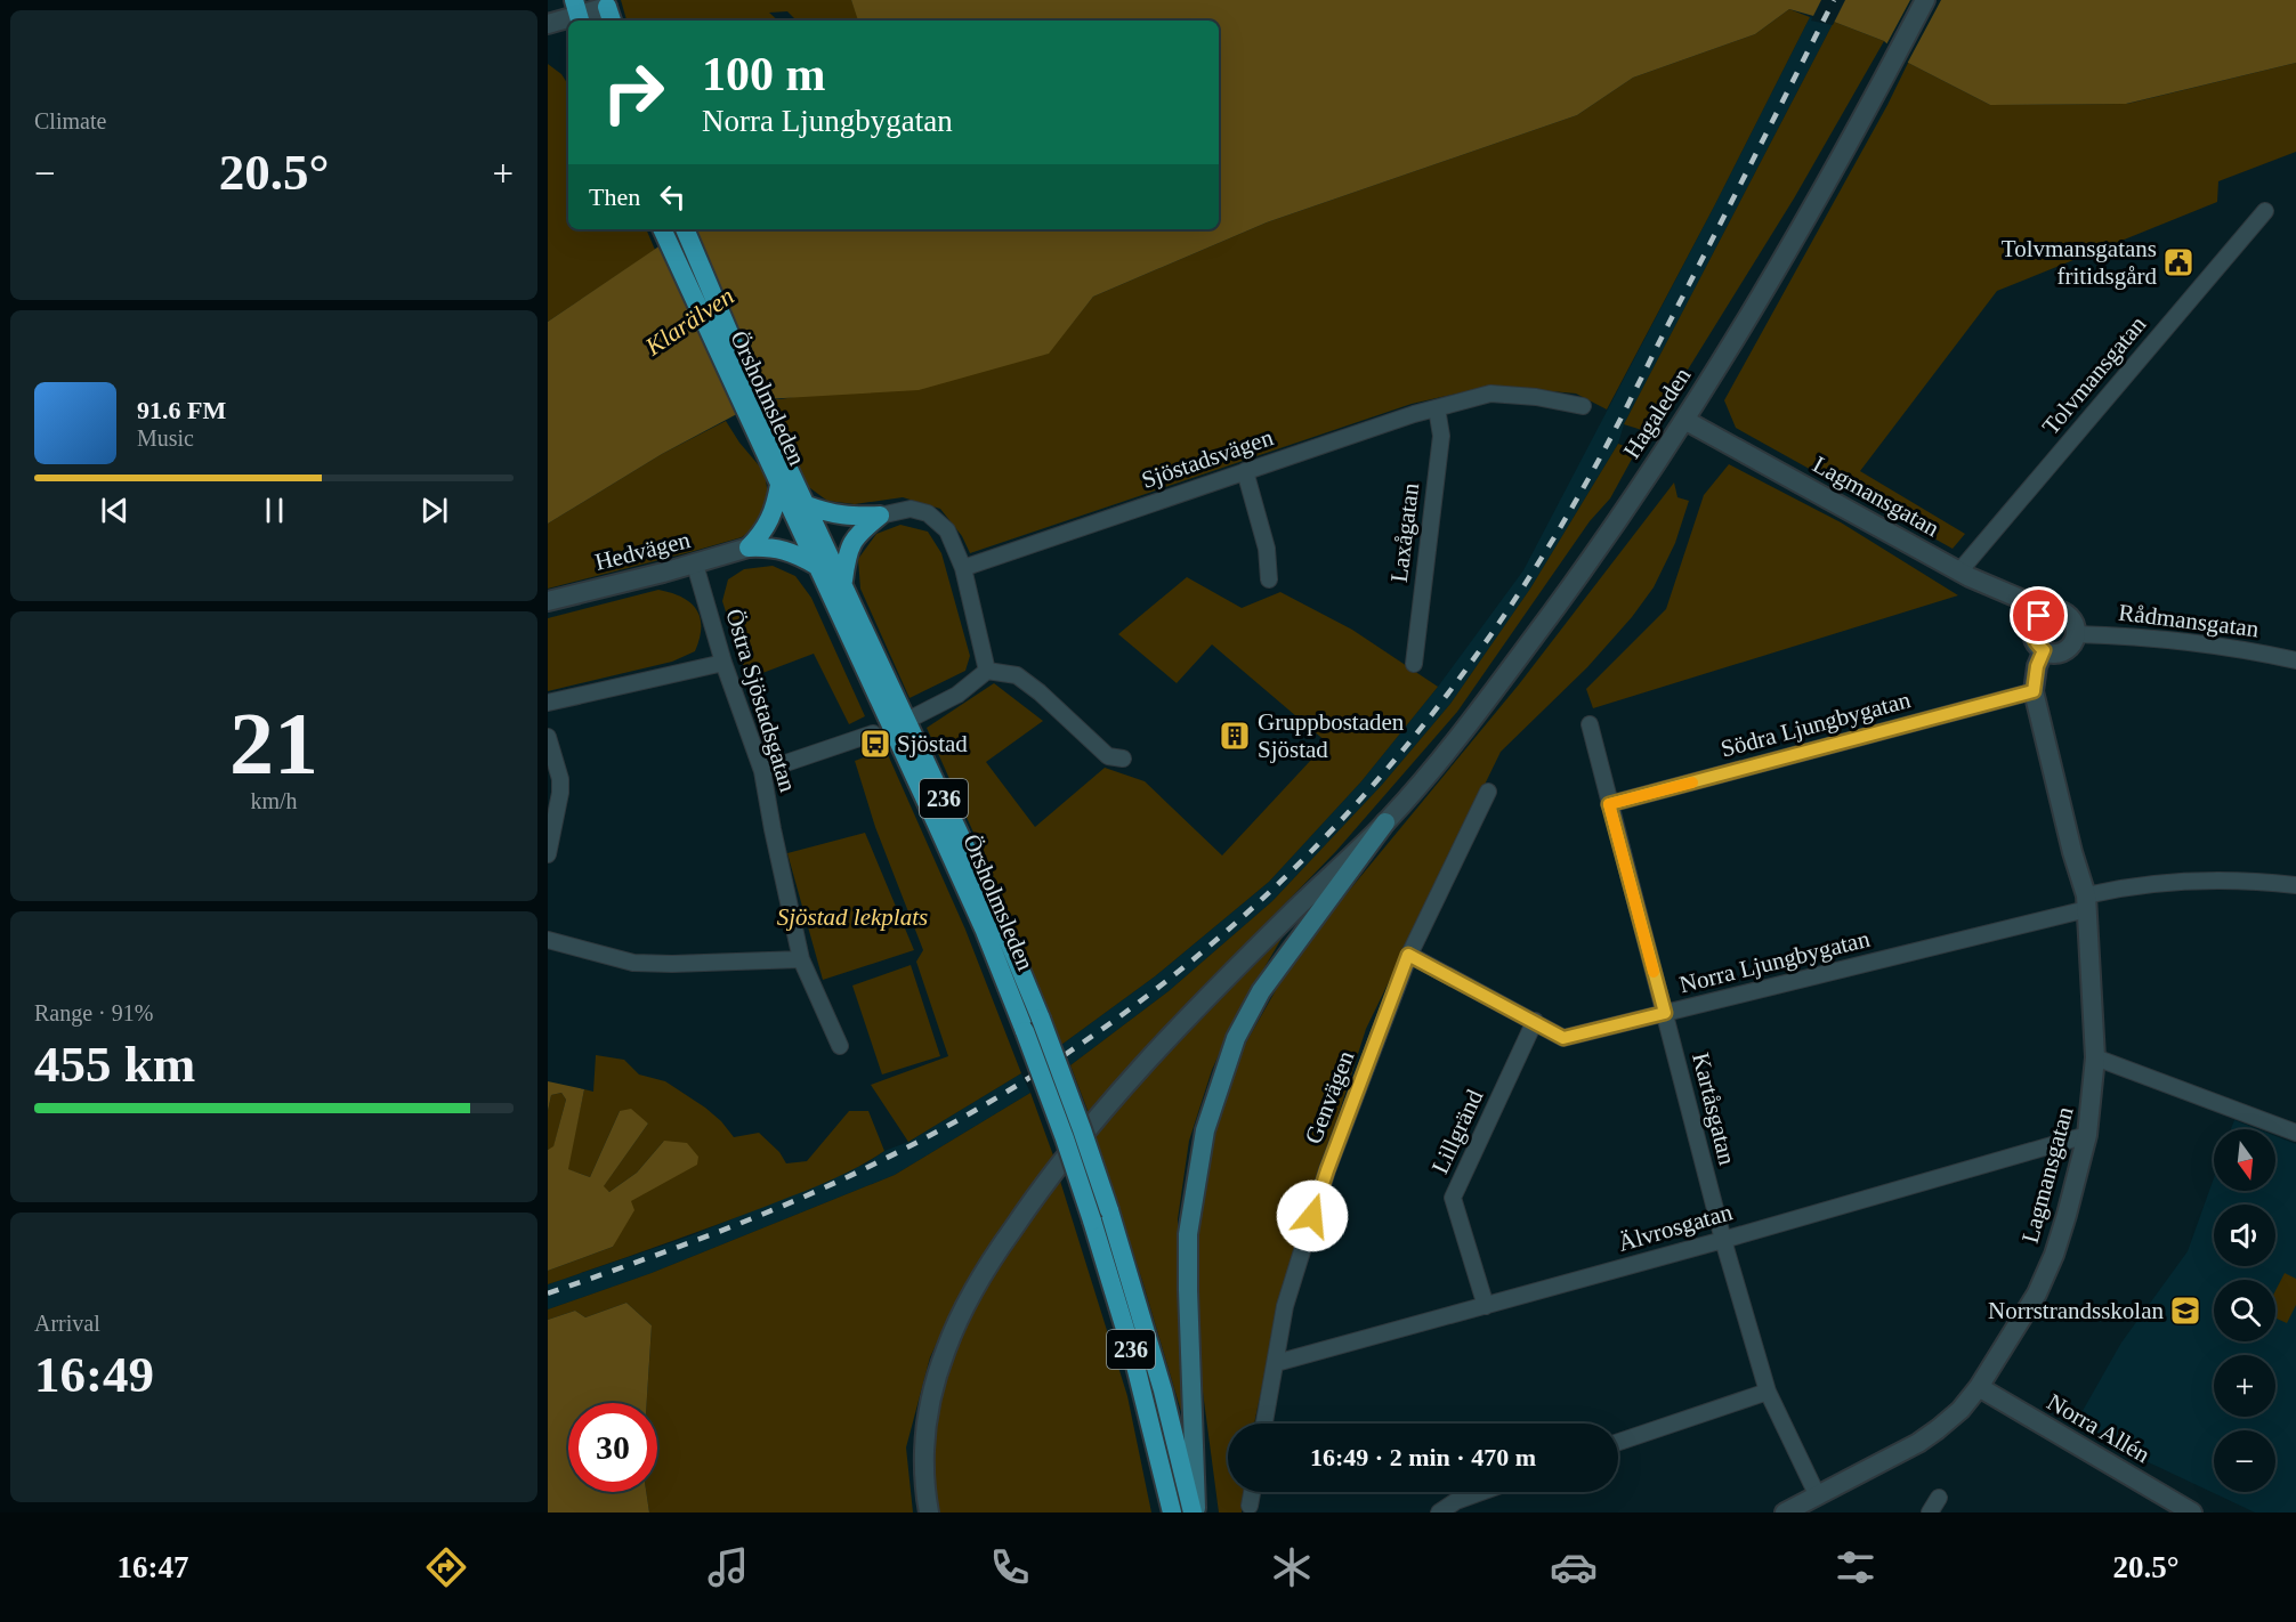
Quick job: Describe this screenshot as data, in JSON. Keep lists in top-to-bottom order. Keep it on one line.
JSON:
{"streets":{"main road":["Örsholmsleden","236"],"street":["Tolvmansgatan","Hagaleden","Sjöstadsvägen","Lagmansgatan","Laxågatan","Hedvägen","Rådmansgatan","Östra Sjöstadsgatan","Södra Ljungbygatan","Norra Ljungbygatan","Genvägen","Kartåsgatan","Lillgränd","Älvrosgatan","Norra Allén"]},"crossings":[["Tolvmansgatan","Lagmansgatan"],["Hagaleden","Lagmansgatan"],["Sjöstadsvägen","Laxågatan"],["Lagmansgatan","Rådmansgatan"],["Lagmansgatan","Södra Ljungbygatan"],["Lagmansgatan","Norra Ljungbygatan"],["Lagmansgatan","Kartåsgatan"],["Lagmansgatan","Älvrosgatan"],["Lagmansgatan","Norra Allén"],["Hedvägen","Östra Sjöstadsgatan"],["Södra Ljungbygatan","Kartåsgatan"],["Norra Ljungbygatan","Genvägen"],["Norra Ljungbygatan","Kartåsgatan"],["Norra Ljungbygatan","Lillgränd"],["Genvägen","Älvrosgatan"],["Kartåsgatan","Älvrosgatan"],["Lillgränd","Älvrosgatan"]],"water":["Klarälven"],"parks":["Sjöstad lekplats"],"places":{"public building":["Tolvmansgatans fritidsgård"],"building":["Gruppbostaden Sjöstad"],"bus stop":["Sjöstad"],"school or university":["Norrstrandsskolan"]},"north":"bottom","page":{"tile":["Climate",["21","km/h"],["Range · 91%","455 km"],["Arrival","16:49"]],"turn":["100 m","Norra Ljungbygatan"],"heat":["−","20.5°","+"],"then":"Then","song":["91.6 FM","Music"],"map_buttons":["+","−"],"limit":"30","trip":"16:49 · 2 min · 470 m","tabs":["16:47","20.5°"]}}
